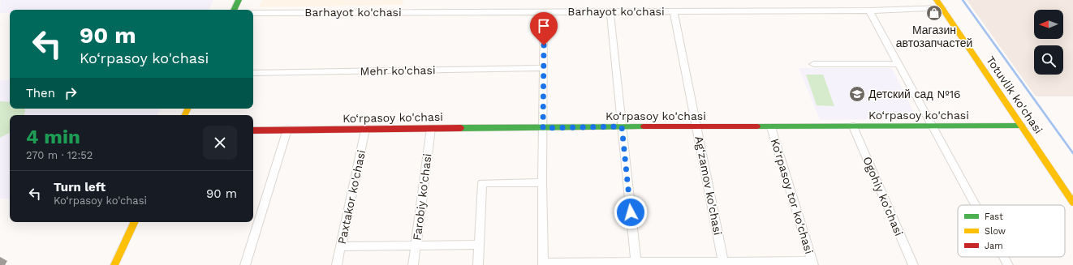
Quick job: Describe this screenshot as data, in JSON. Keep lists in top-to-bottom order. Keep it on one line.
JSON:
{"streets":{"street":["Barhayot ko'chasi","Mehr ko'chasi","Totuvlik ko'chasi","Ko‘rpasoy ko'chasi","Ag‘zamov ko'chasi","Ko‘rpasoy tor ko'chasi","Ogohiy ko'chasi","Paxtakor ko'chasi","Farobiy ko'chasi"]},"crossings":[["Barhayot ko'chasi","Totuvlik ko'chasi"],["Barhayot ko'chasi","Ag‘zamov ko'chasi"],["Totuvlik ko'chasi","Ko‘rpasoy ko'chasi"],["Ko‘rpasoy ko'chasi","Ag‘zamov ko'chasi"],["Ko‘rpasoy ko'chasi","Ko‘rpasoy tor ko'chasi"],["Ko‘rpasoy ko'chasi","Ogohiy ko'chasi"],["Ko‘rpasoy ko'chasi","Paxtakor ko'chasi"],["Ko‘rpasoy ko'chasi","Farobiy ko'chasi"]],"places":{"shop":["Магазин автозапчастей"],"school or university":["Детский сад №16"]},"legend":["Fast","Slow","Jam"],"north":"left","page":{"turn":["90 m","Ko‘rpasoy ko'chasi"],"then":"Then","heading":["4 min","270 m · 12:52"],"list":[{"name":"Turn left","note":"Ko‘rpasoy ko'chasi","value":"90 m"}]}}
